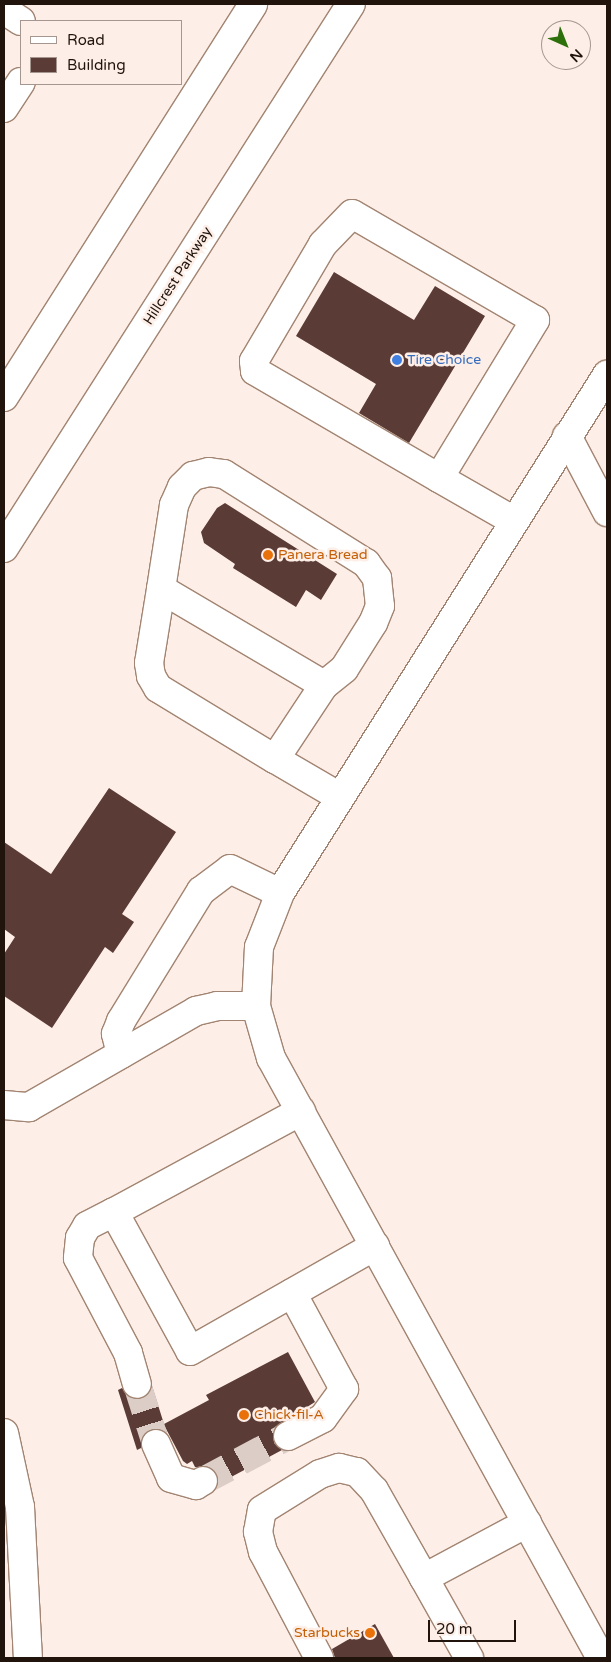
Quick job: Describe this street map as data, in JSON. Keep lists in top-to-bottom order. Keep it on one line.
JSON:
{"streets":{"main road":["Hillcrest Parkway"]},"places":["Tire Choice","Panera Bread","Chick-fil-A","Starbucks"],"legend":["Road","Building"],"scale_bar":"20 m","north":"bottom right"}
